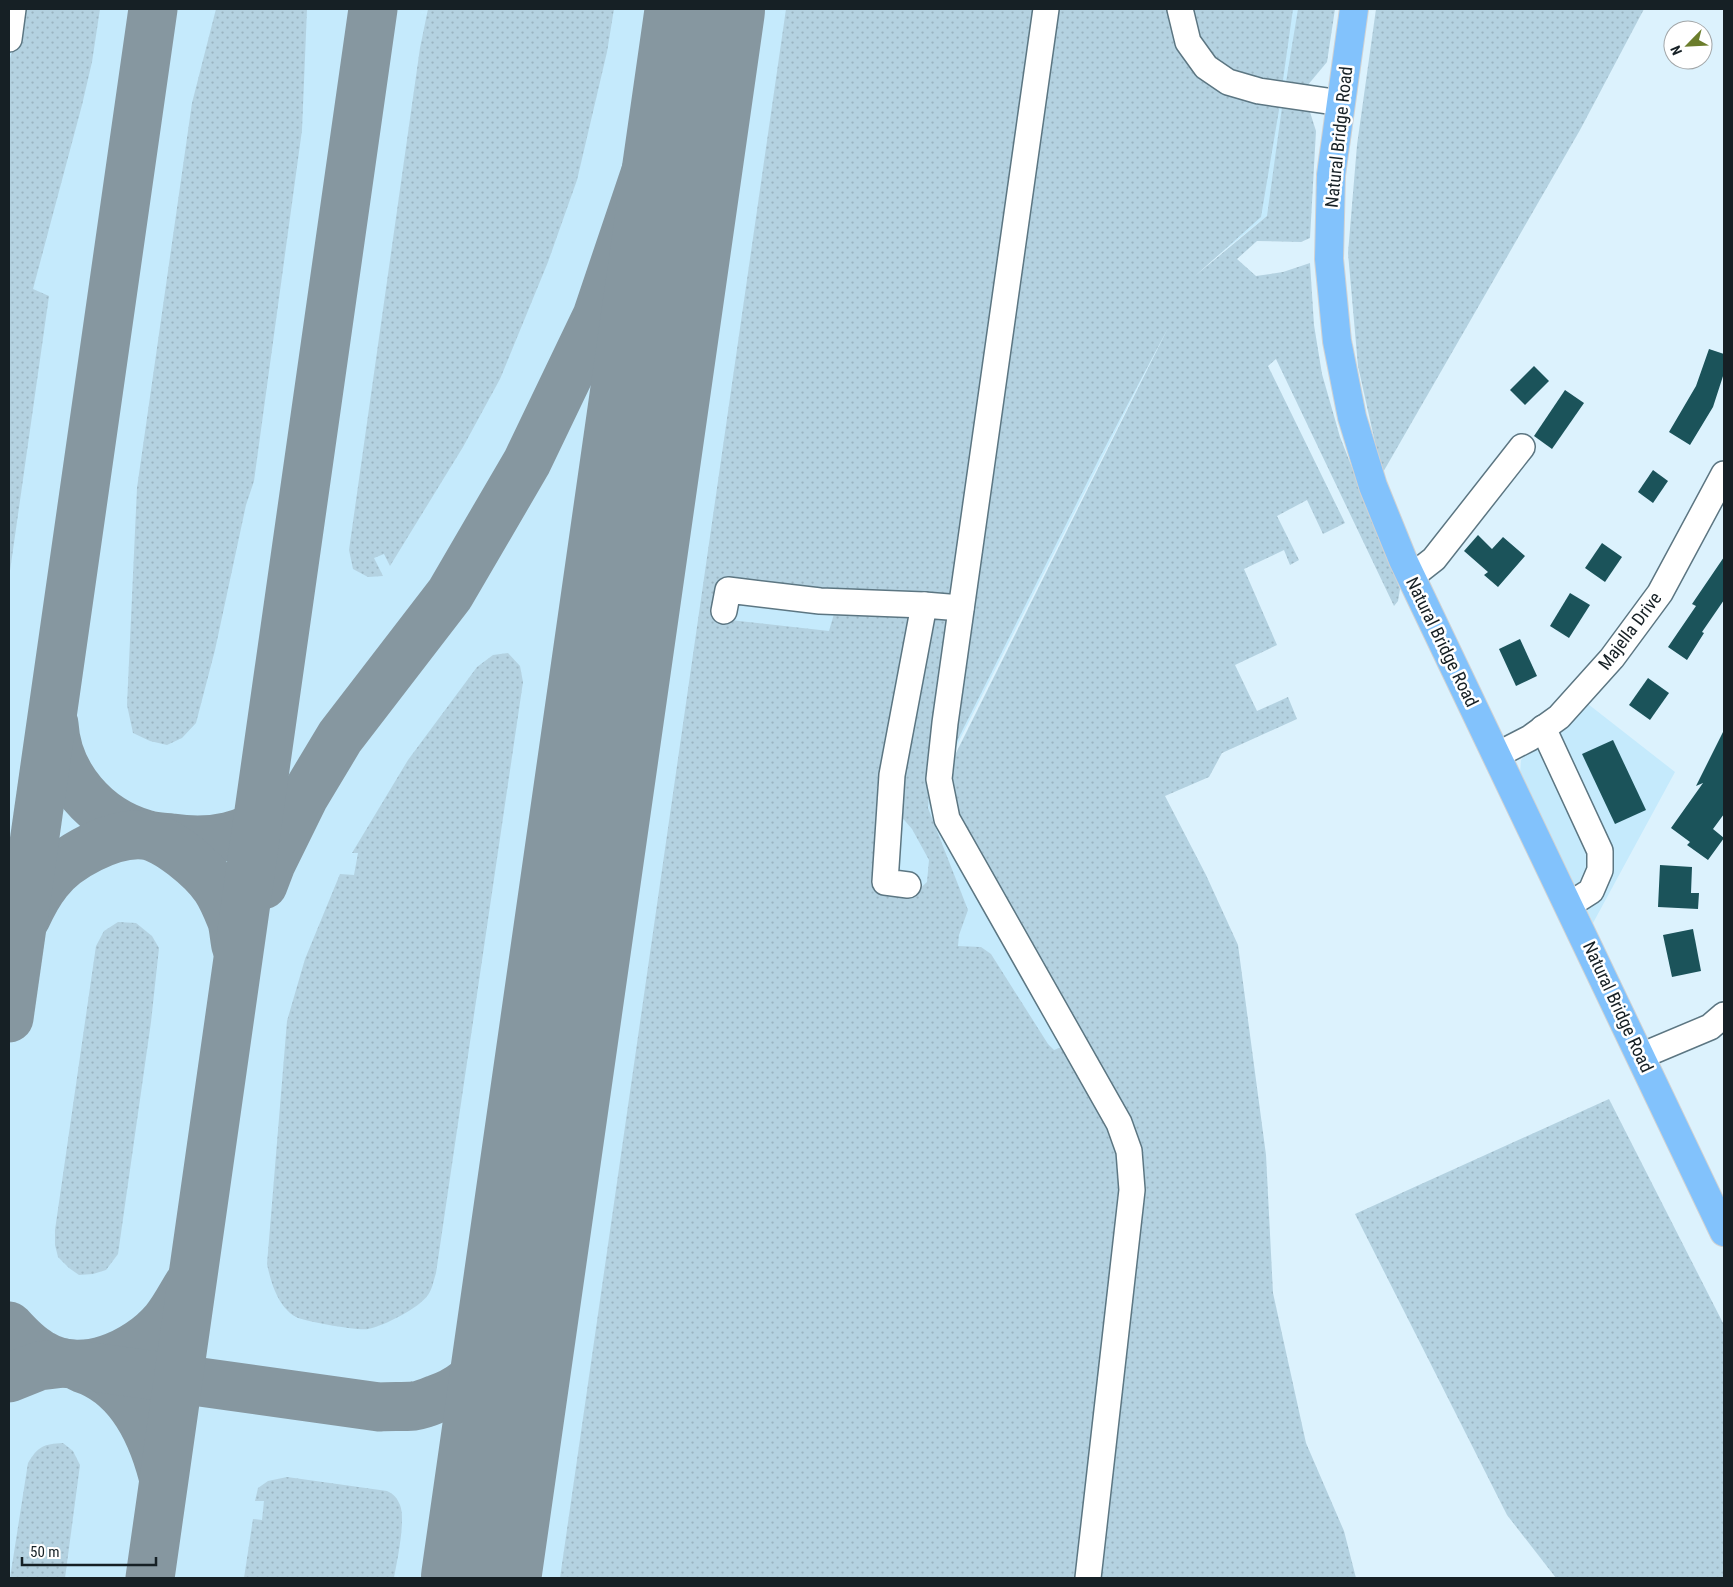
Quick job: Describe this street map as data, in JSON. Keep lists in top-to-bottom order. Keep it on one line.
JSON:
{"streets":{"main road":["Natural Bridge Road"],"street":["Majella Drive"]},"crossings":[["Natural Bridge Road","Majella Drive"]],"scale_bar":"50 m","north":"bottom left"}
